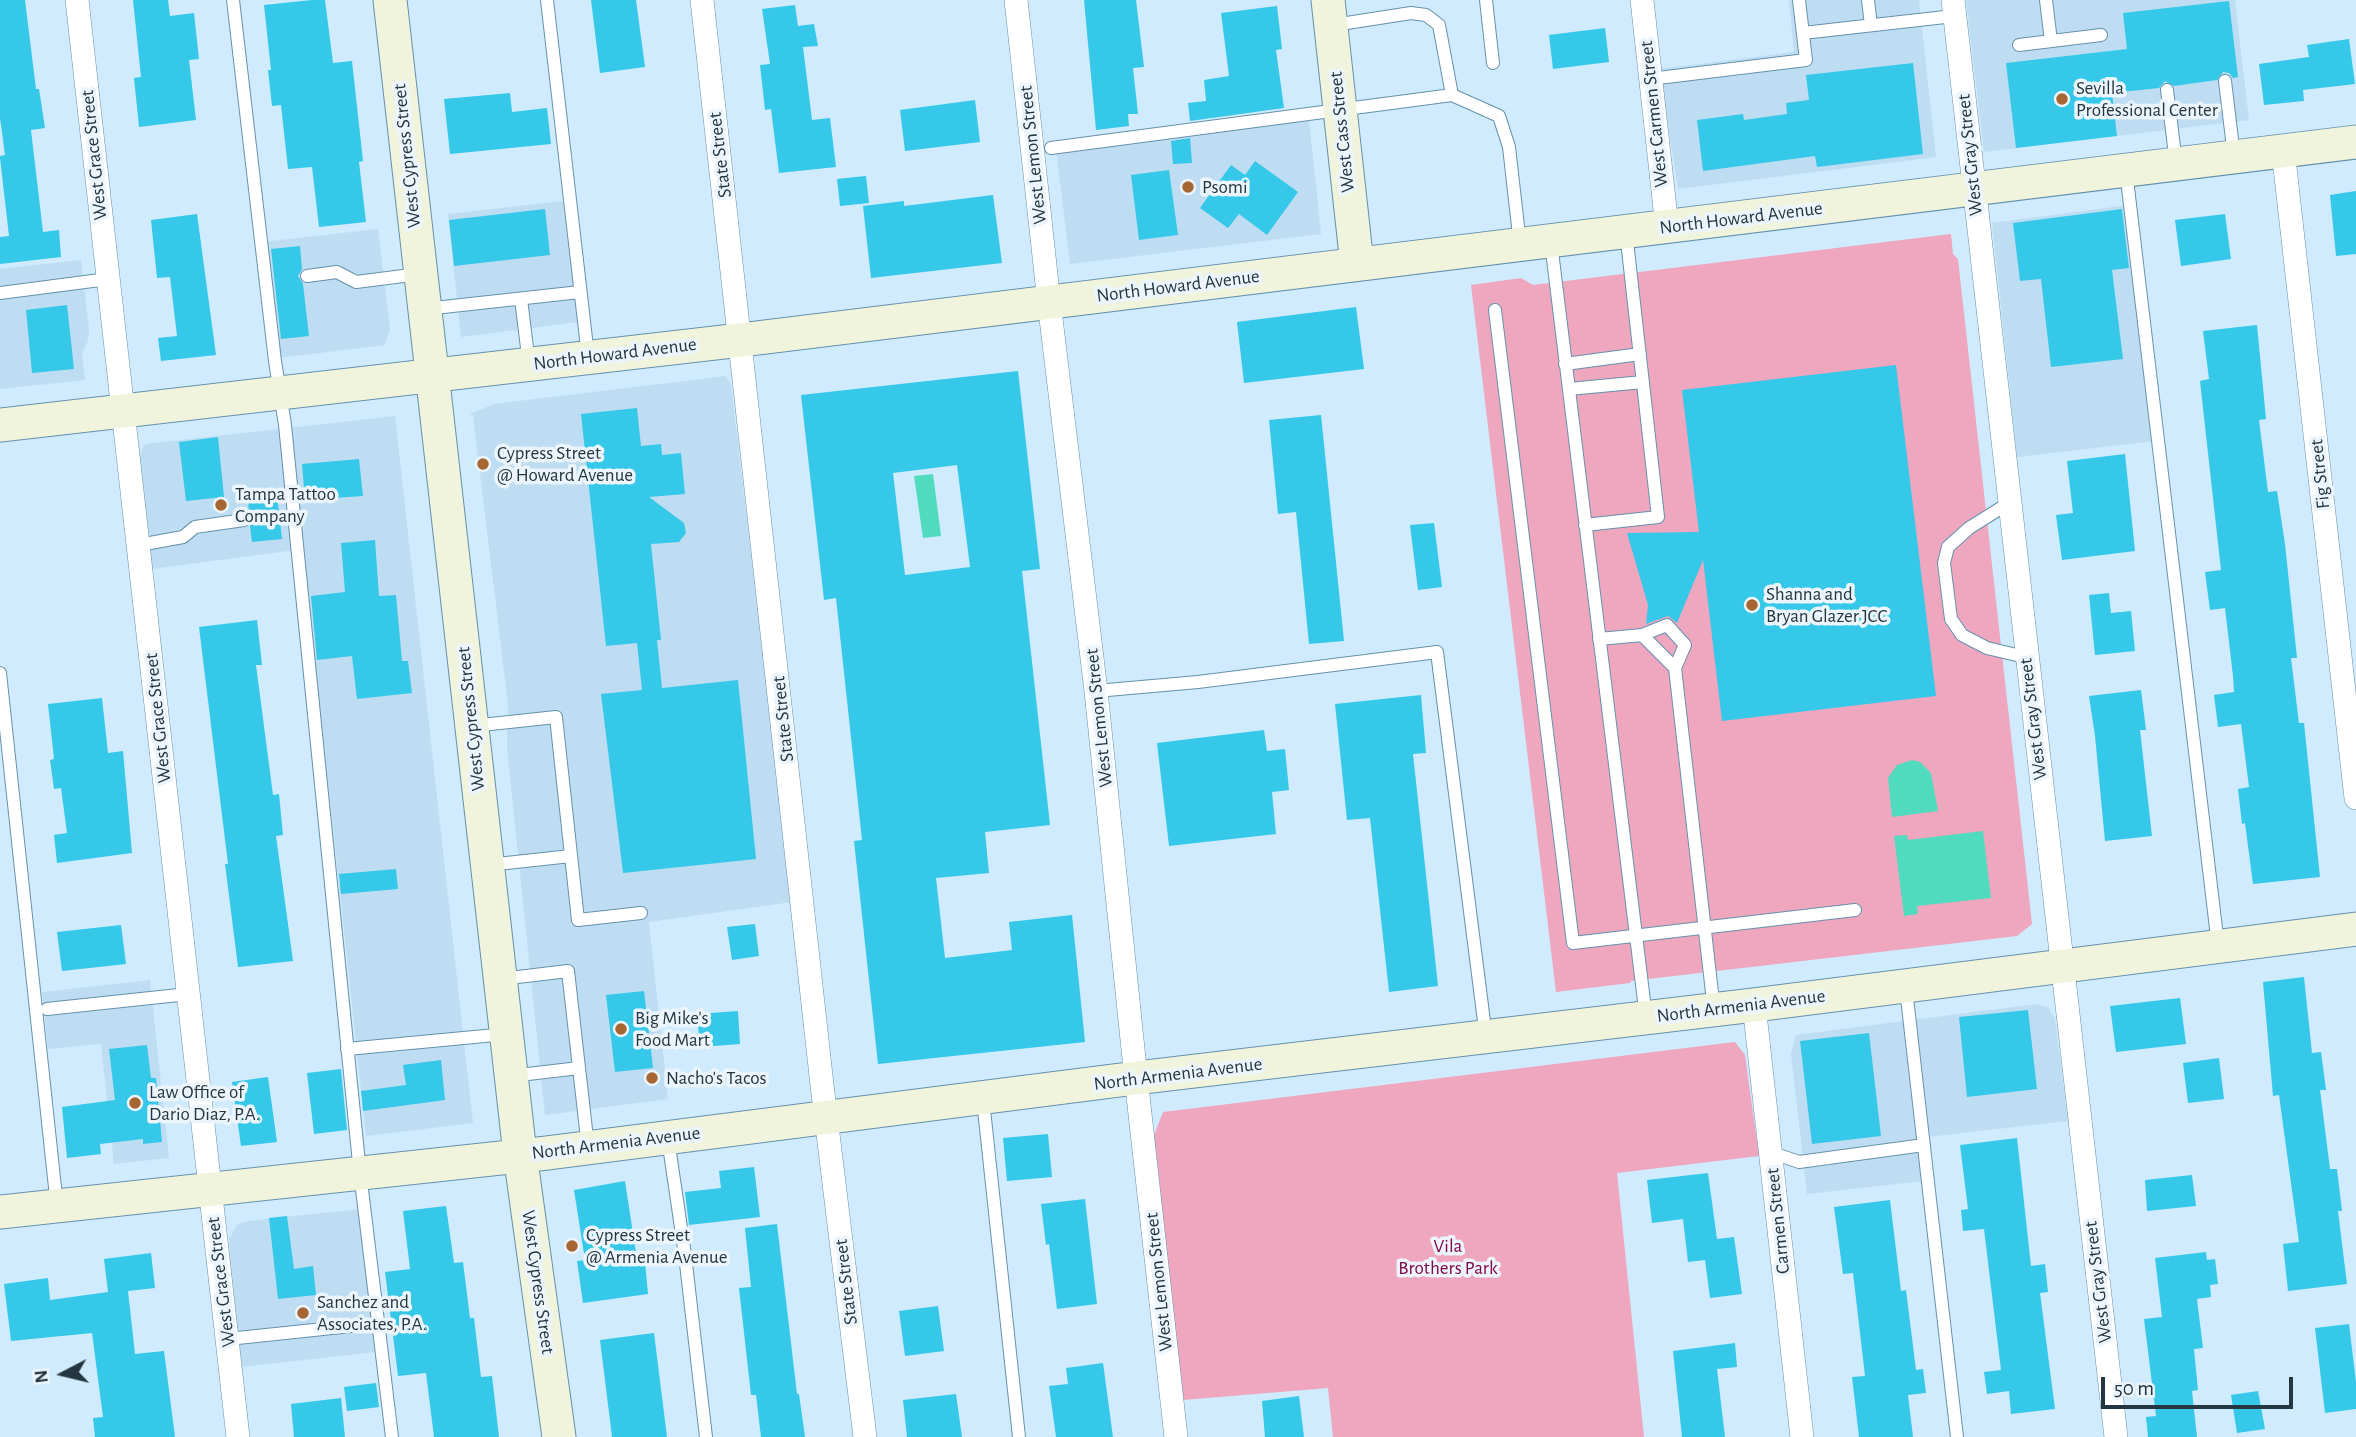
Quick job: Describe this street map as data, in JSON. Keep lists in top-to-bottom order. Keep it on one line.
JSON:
{"streets":{"main road":["West Cass Street","West Cypress Street","North Howard Avenue","North Armenia Avenue"],"street":["West Carmen Street","West Grace Street","State Street","West Lemon Street","West Gray Street","Fig Street","Carmen Street"]},"crossings":[["West Carmen Street","North Howard Avenue"],["West Cass Street","North Howard Avenue"],["West Grace Street","North Howard Avenue"],["West Grace Street","North Armenia Avenue"],["State Street","North Howard Avenue"],["State Street","North Armenia Avenue"],["West Lemon Street","North Howard Avenue"],["West Lemon Street","North Armenia Avenue"],["West Gray Street","North Howard Avenue"],["West Gray Street","North Armenia Avenue"],["West Cypress Street","North Howard Avenue"],["West Cypress Street","North Armenia Avenue"],["North Howard Avenue","Fig Street"],["North Armenia Avenue","Carmen Street"]],"parks":["Vila Brothers Park"],"places":["Sevilla Professional Center","Psomi","Cypress Street @ Howard Avenue","Tampa Tattoo Company","Shanna and Bryan Glazer JCC","Big Mike's Food Mart","Nacho's Tacos","Law Office of Dario Diaz, P.A.","Cypress Street @ Armenia Avenue","Sanchez and Associates, P.A."],"scale_bar":"50 m","north":"left"}
